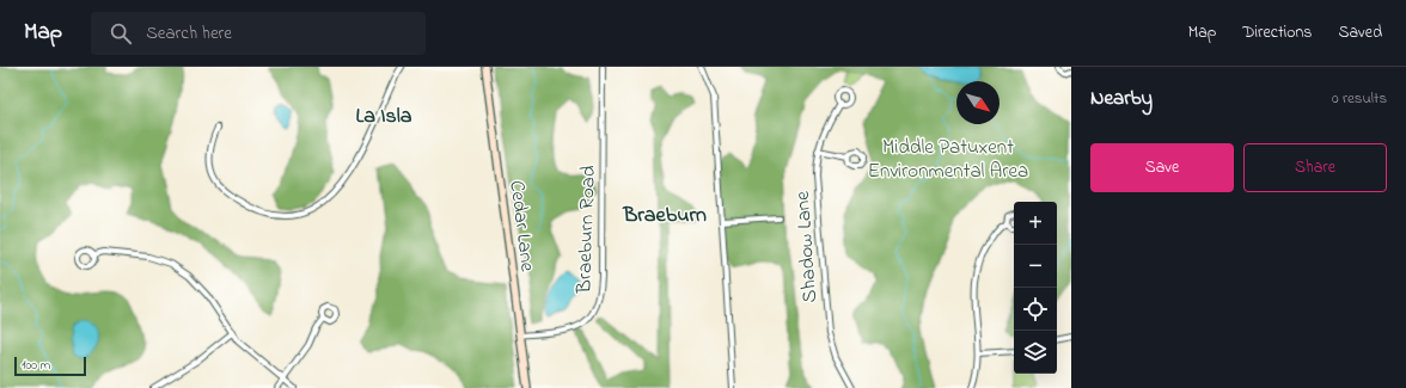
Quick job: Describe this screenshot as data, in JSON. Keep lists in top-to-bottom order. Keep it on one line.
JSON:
{"streets":{"main road":["Cedar Lane"],"street":["Braeburn Road","Shadow Lane"]},"crossings":[["Cedar Lane","Braeburn Road"]],"districts":["La Isla","Braeburn"],"parks":["Middle Patuxent Environmental Area"],"scale_bar":"100 m","north":"bottom right","page":{"header":"Map","search":"Search here","nav":["Map","Directions","Saved"],"heading":["Nearby","0 results"],"buttons":["Save","Share"],"map_buttons":["+","−"],"scale":"100 m"}}
